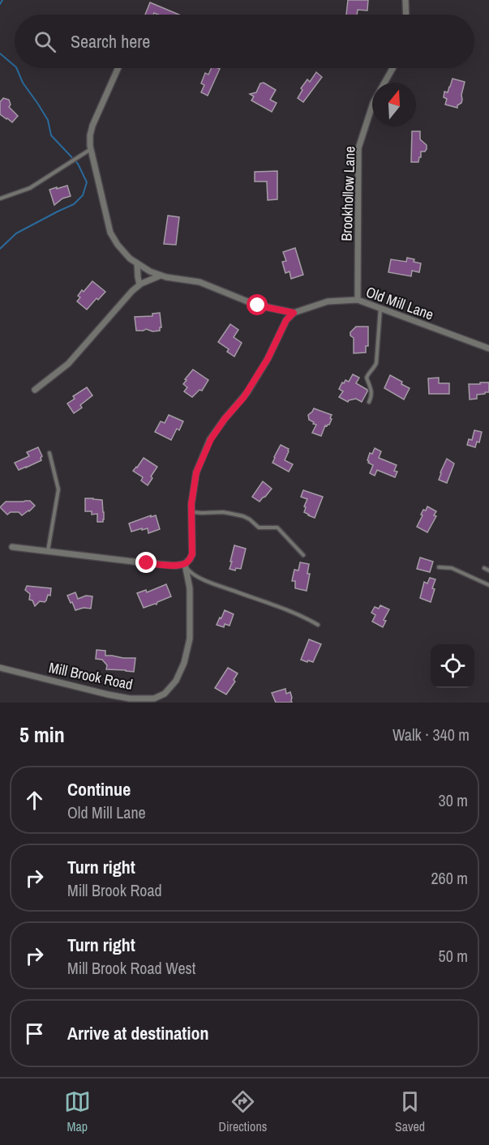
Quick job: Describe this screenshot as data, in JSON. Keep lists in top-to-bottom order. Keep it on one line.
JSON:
{"streets":{"street":["Brookhollow Lane","Old Mill Lane","Mill Brook Road"]},"crossings":[["Brookhollow Lane","Old Mill Lane"],["Old Mill Lane","Mill Brook Road"]],"north":"top","page":{"search":"Search here","heading":["5 min","Walk · 340 m"],"list":[["Continue","Old Mill Lane","30 m"],["Turn right","Mill Brook Road","260 m"],["Turn right","Mill Brook Road West","50 m"],"Arrive at destination"],"nav":["Map","Directions","Saved"]}}
